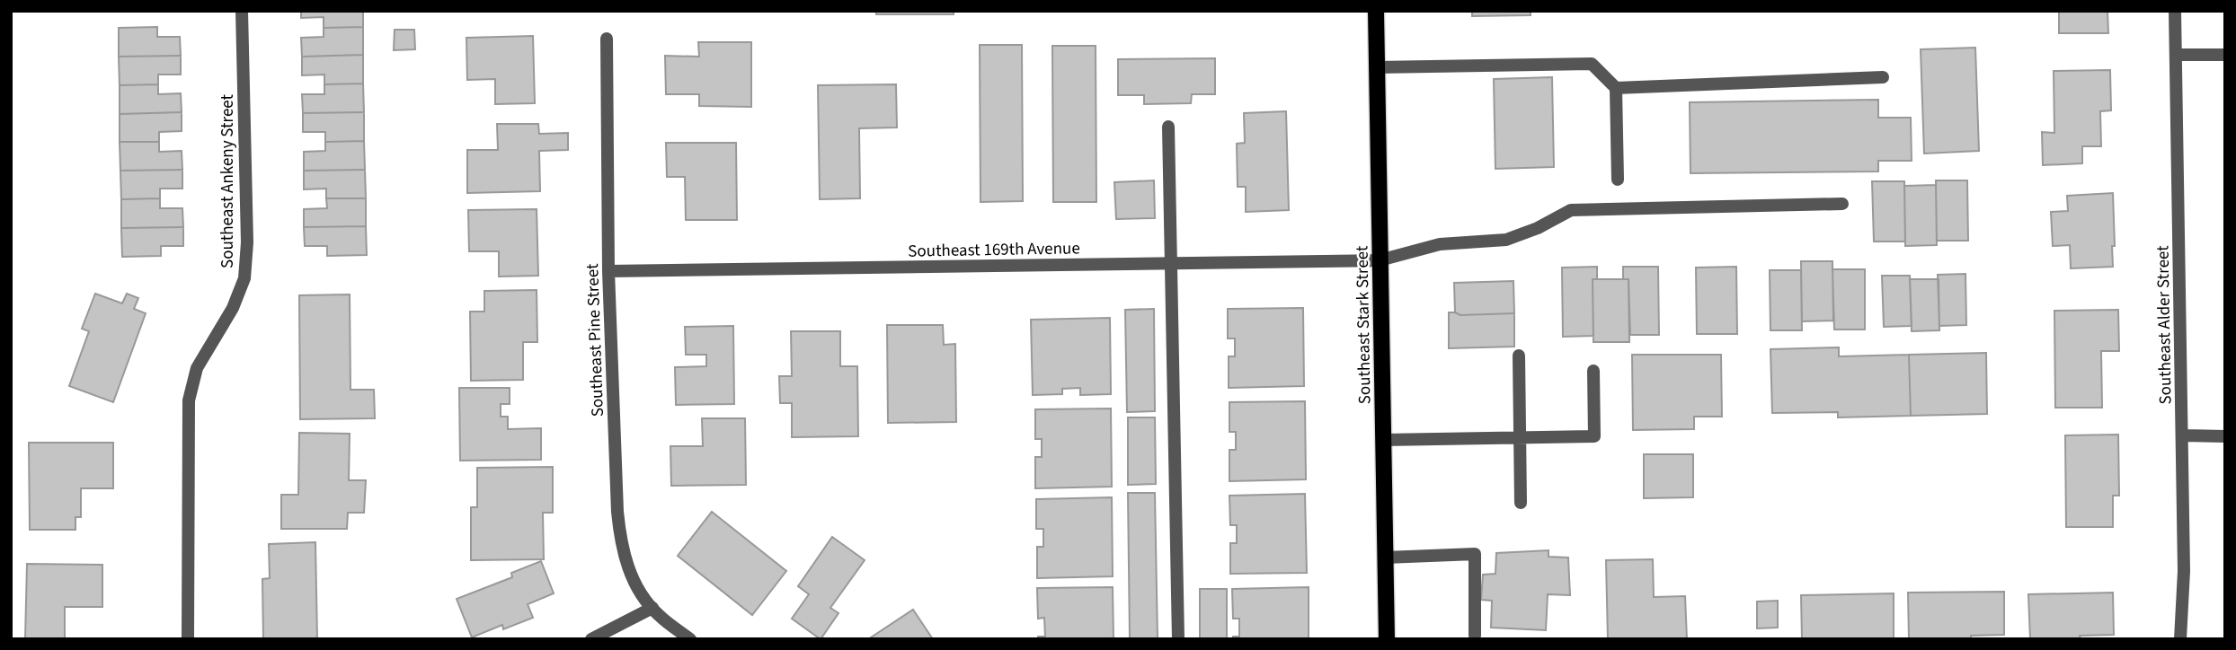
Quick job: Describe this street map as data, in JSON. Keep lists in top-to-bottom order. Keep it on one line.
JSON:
{"streets":{"main road":["Southeast Stark Street"],"street":["Southeast Ankeny Street","Southeast 169th Avenue","Southeast Alder Street","Southeast Pine Street"]},"crossings":[["Southeast 169th Avenue","Southeast Stark Street"],["Southeast 169th Avenue","Southeast Pine Street"]]}
